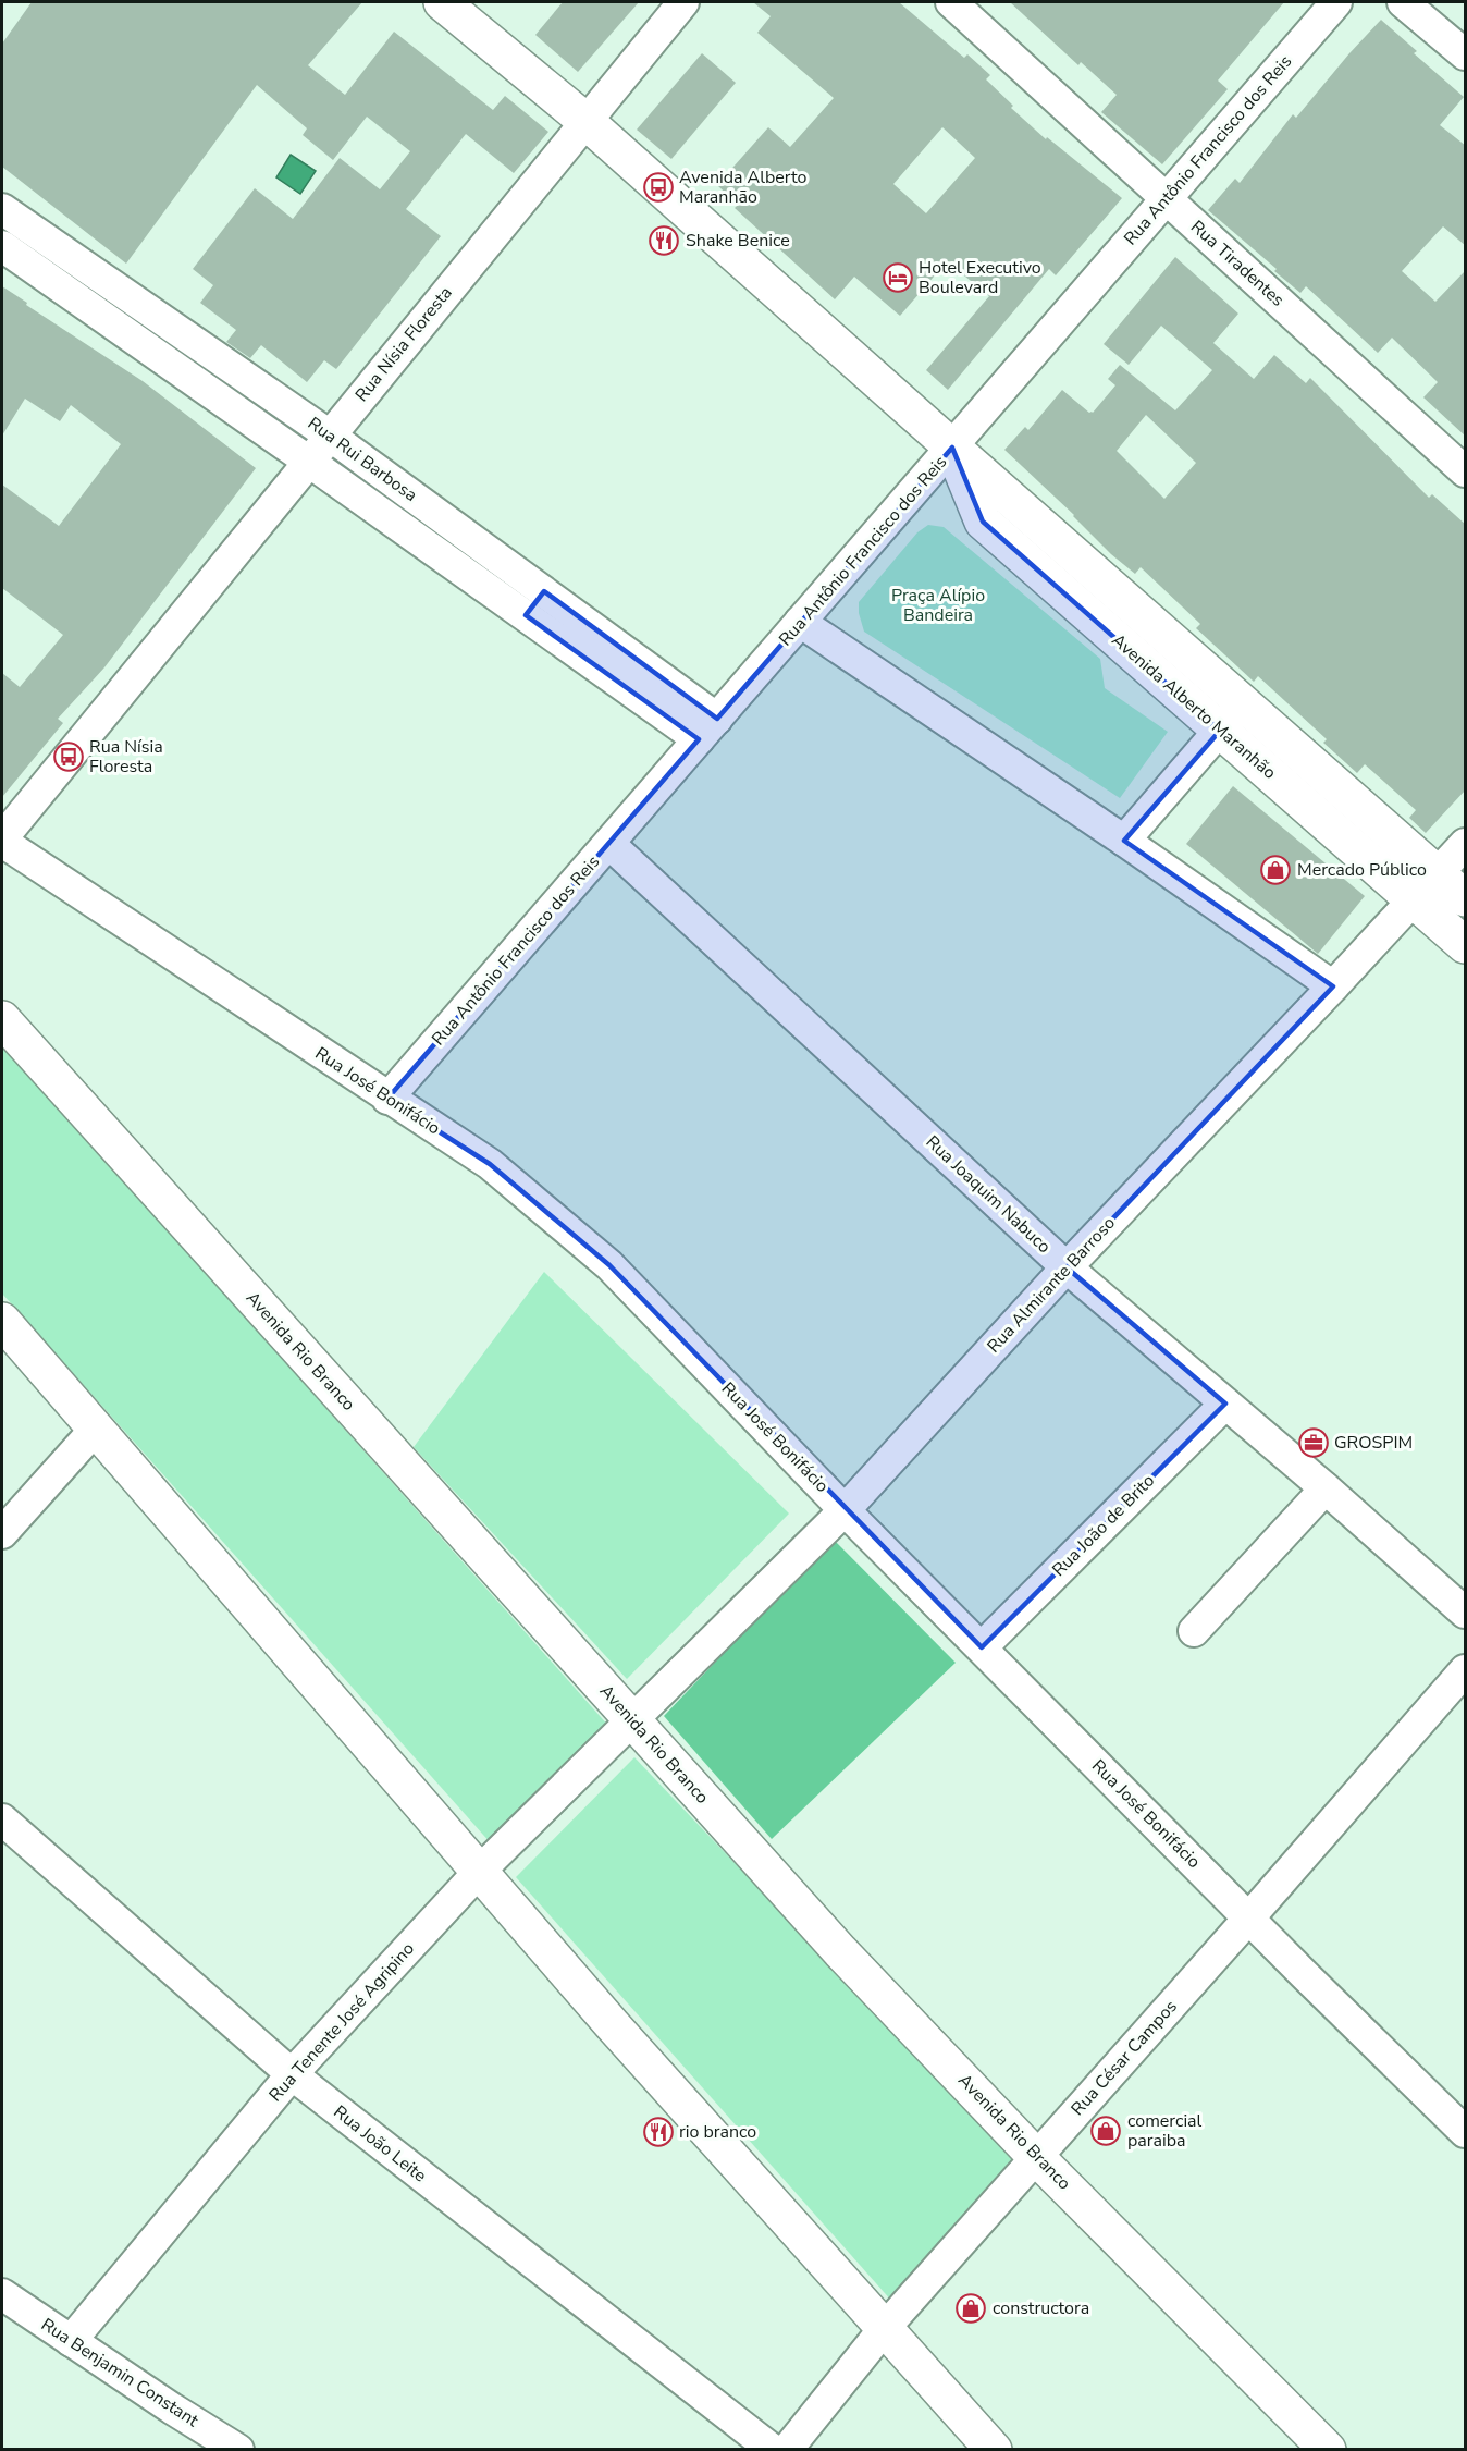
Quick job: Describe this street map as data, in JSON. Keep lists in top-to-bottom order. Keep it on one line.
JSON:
{"streets":{"main road":["Avenida Alberto Maranhão","Avenida Rio Branco"],"street":["Rua Antônio Francisco dos Reis","Rua Tiradentes","Rua Nísia Floresta","Rua Rui Barbosa","Rua José Bonifácio","Rua Joaquim Nabuco","Rua Almirante Barroso","Rua João de Brito","Rua Tenente José Agripino","Rua César Campos","Rua João Leite","Rua Benjamin Constant"]},"crossings":[["Rua Antônio Francisco dos Reis","Rua Tiradentes"],["Rua Antônio Francisco dos Reis","Rua Rui Barbosa"],["Rua Antônio Francisco dos Reis","Avenida Alberto Maranhão"],["Rua Antônio Francisco dos Reis","Rua José Bonifácio"],["Rua Antônio Francisco dos Reis","Rua Joaquim Nabuco"],["Rua Nísia Floresta","Rua Rui Barbosa"],["Rua Nísia Floresta","Avenida Alberto Maranhão"],["Rua Nísia Floresta","Rua José Bonifácio"],["Avenida Alberto Maranhão","Rua Almirante Barroso"],["Rua José Bonifácio","Rua Almirante Barroso"],["Rua José Bonifácio","Rua João de Brito"],["Rua José Bonifácio","Rua César Campos"],["Rua Joaquim Nabuco","Rua Almirante Barroso"],["Rua Joaquim Nabuco","Rua João de Brito"],["Rua Almirante Barroso","Avenida Rio Branco"],["Rua Almirante Barroso","Rua Tenente José Agripino"],["Avenida Rio Branco","Rua Tenente José Agripino"],["Avenida Rio Branco","Rua César Campos"],["Rua Tenente José Agripino","Rua João Leite"],["Rua Tenente José Agripino","Rua Benjamin Constant"]],"parks":["Praça Alípio Bandeira"],"places":{"bus stop":["Avenida Alberto Maranhão","Rua Nísia Floresta"],"restaurant":["Shake Benice","rio branco"],"hotel":["Hotel Executivo Boulevard"],"shop":["Mercado Público","comercial paraiba","constructora"],"office":["GROSPIM"]}}
